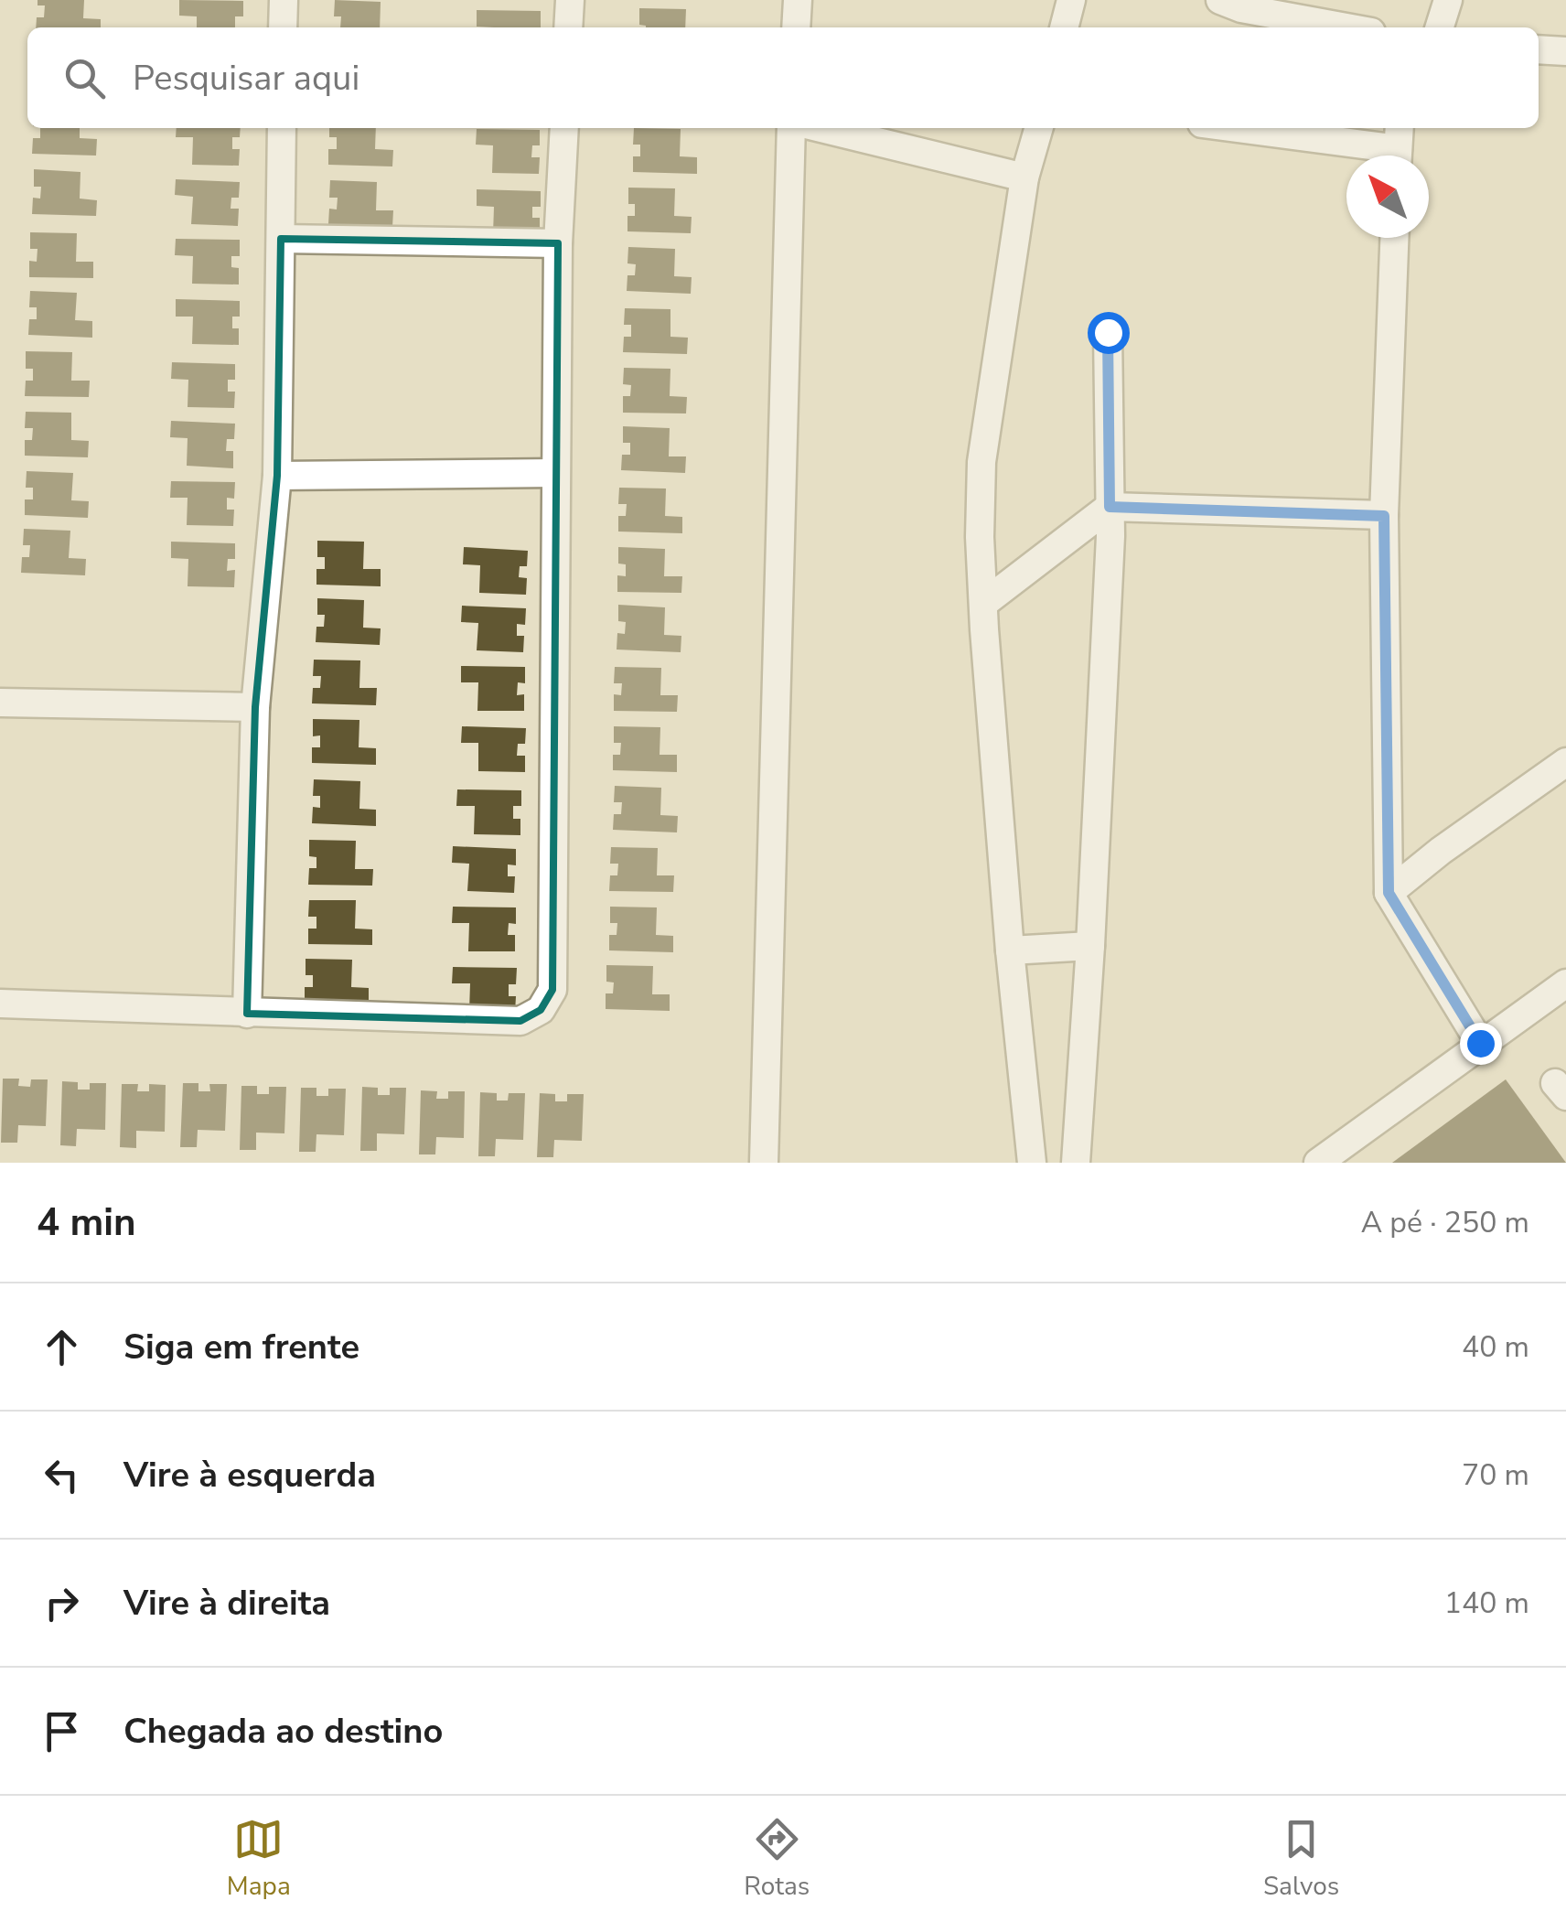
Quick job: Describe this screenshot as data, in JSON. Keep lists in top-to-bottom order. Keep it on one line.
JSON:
{"north":"top left","page":{"search":"Pesquisar aqui","heading":["4 min","A pé · 250 m"],"list":[["Siga em frente","40 m"],["Vire à esquerda","70 m"],["Vire à direita","140 m"],"Chegada ao destino"],"nav":["Mapa","Rotas","Salvos"]}}
